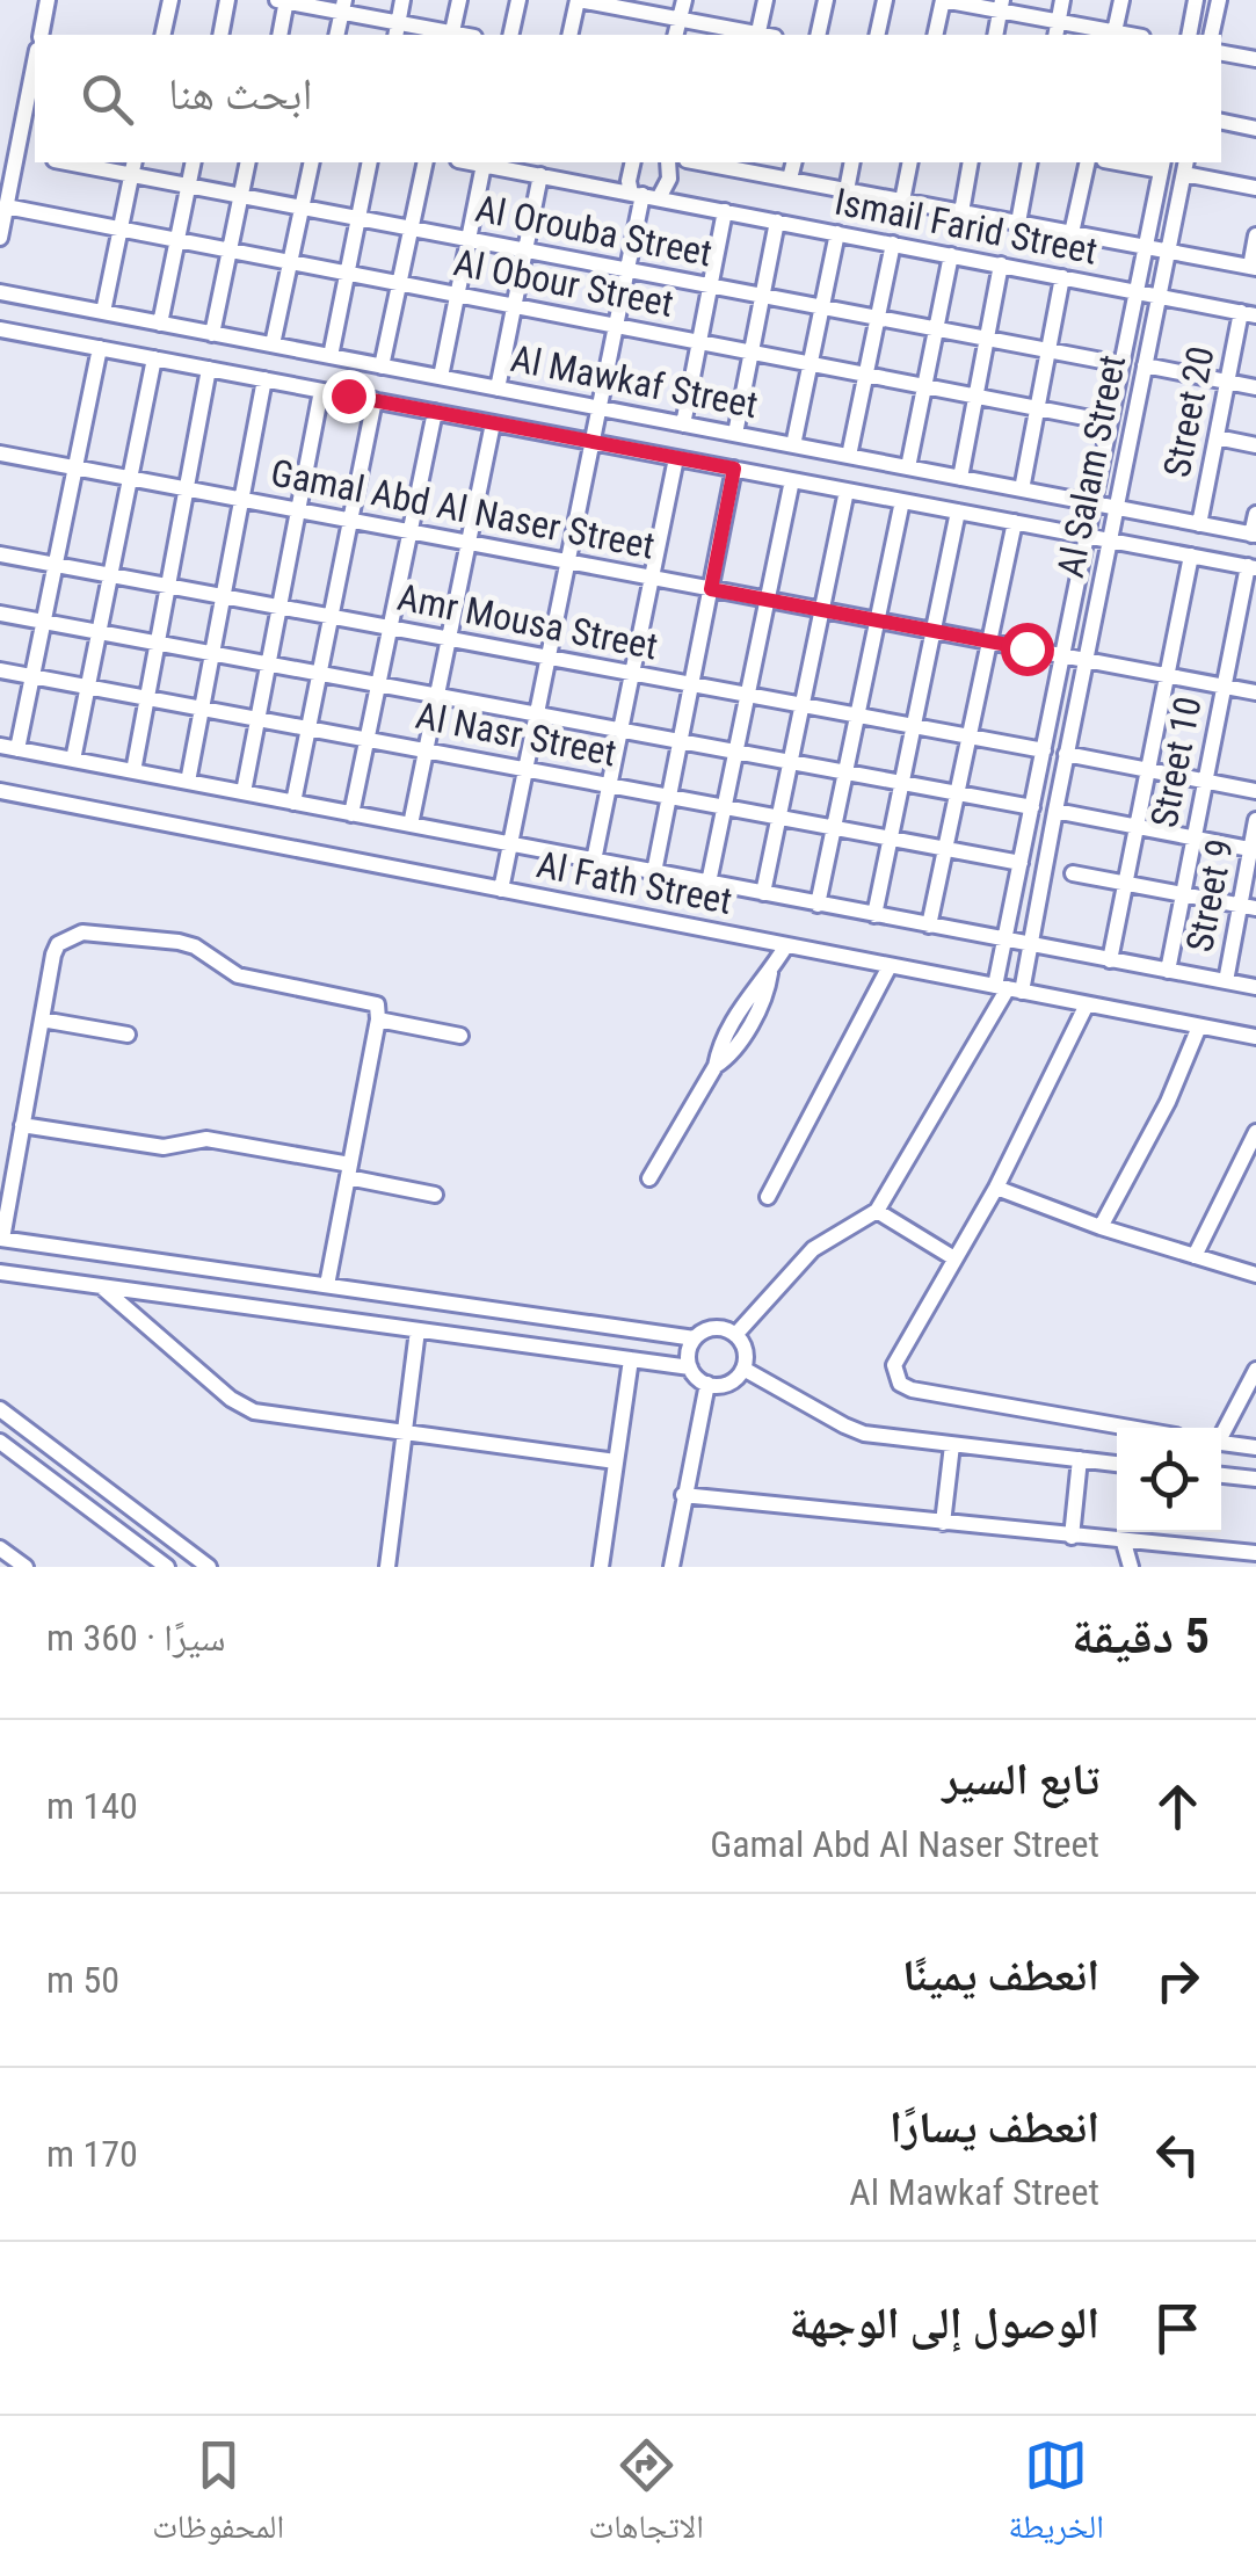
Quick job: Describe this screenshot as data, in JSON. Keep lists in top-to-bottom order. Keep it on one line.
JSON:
{"streets":{"street":["Ismail Farid Street","Al Orouba Street","Al Obour Street","Al Mawkaf Street","Street 20","Al Salam Street","Gamal Abd Al Naser Street","Amr Mousa Street","Al Nasr Street","Street 10","Al Fath Street","Street 9"]},"crossings":[["Ismail Farid Street","Street 20"],["Ismail Farid Street","Al Salam Street"],["Al Orouba Street","Al Salam Street"],["Al Obour Street","Al Salam Street"],["Al Mawkaf Street","Street 20"],["Al Mawkaf Street","Al Salam Street"],["Al Mawkaf Street","Street 10"],["Al Salam Street","Gamal Abd Al Naser Street"],["Al Salam Street","Amr Mousa Street"],["Al Salam Street","Al Nasr Street"],["Al Salam Street","Al Fath Street"],["Gamal Abd Al Naser Street","Street 10"],["Street 10","Al Fath Street"],["Al Fath Street","Street 9"]],"page":{"search":"ابحث هنا","heading":["5 دقيقة","سيرًا · 360 m"],"list":[["تابع السير","Gamal Abd Al Naser Street","140 m"],["انعطف يمينًا","50 m"],["انعطف يسارًا","Al Mawkaf Street","170 m"],"الوصول إلى الوجهة"],"nav":["الخريطة","الاتجاهات","المحفوظات"]}}
